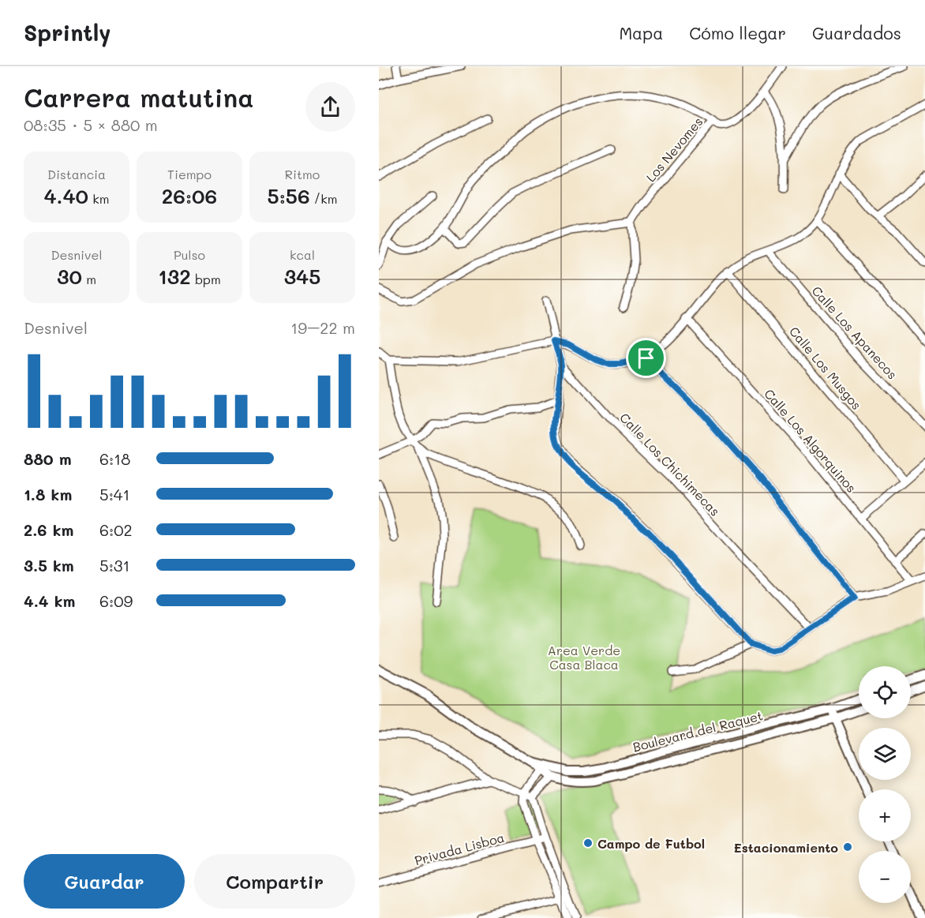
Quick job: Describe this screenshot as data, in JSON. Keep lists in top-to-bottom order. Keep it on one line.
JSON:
{"streets":{"street":["Los Nevomes","Calle Los Apanecos","Calle Los Musgos","Calle Los Algorquinos","Calle Los Chichimecas","Boulevard del Raquet","Privada Lisboa"]},"parks":["Area Verde Casa Blaca"],"places":["Campo de Futbol","Estacionamiento"],"page":{"header":"Sprintly","nav":["Mapa","Cómo llegar","Guardados"],"heading":["Carrera matutina","08:35 · 5 × 880 m"],"stats":[["Distancia","4.40 km"],["Tiempo","26:06"],["Ritmo","5:56 /km"],["Desnivel","30 m"],["Pulso","132 bpm"],["kcal","345"]],"chart":["Desnivel","19–22 m"],"list":[{"name":"880 m","note":"6:18"},{"name":"1.8 km","note":"5:41"},{"name":"2.6 km","note":"6:02"},{"name":"3.5 km","note":"5:31"},{"name":"4.4 km","note":"6:09"}],"map_buttons":["+","−"],"buttons":["Guardar","Compartir"]}}
